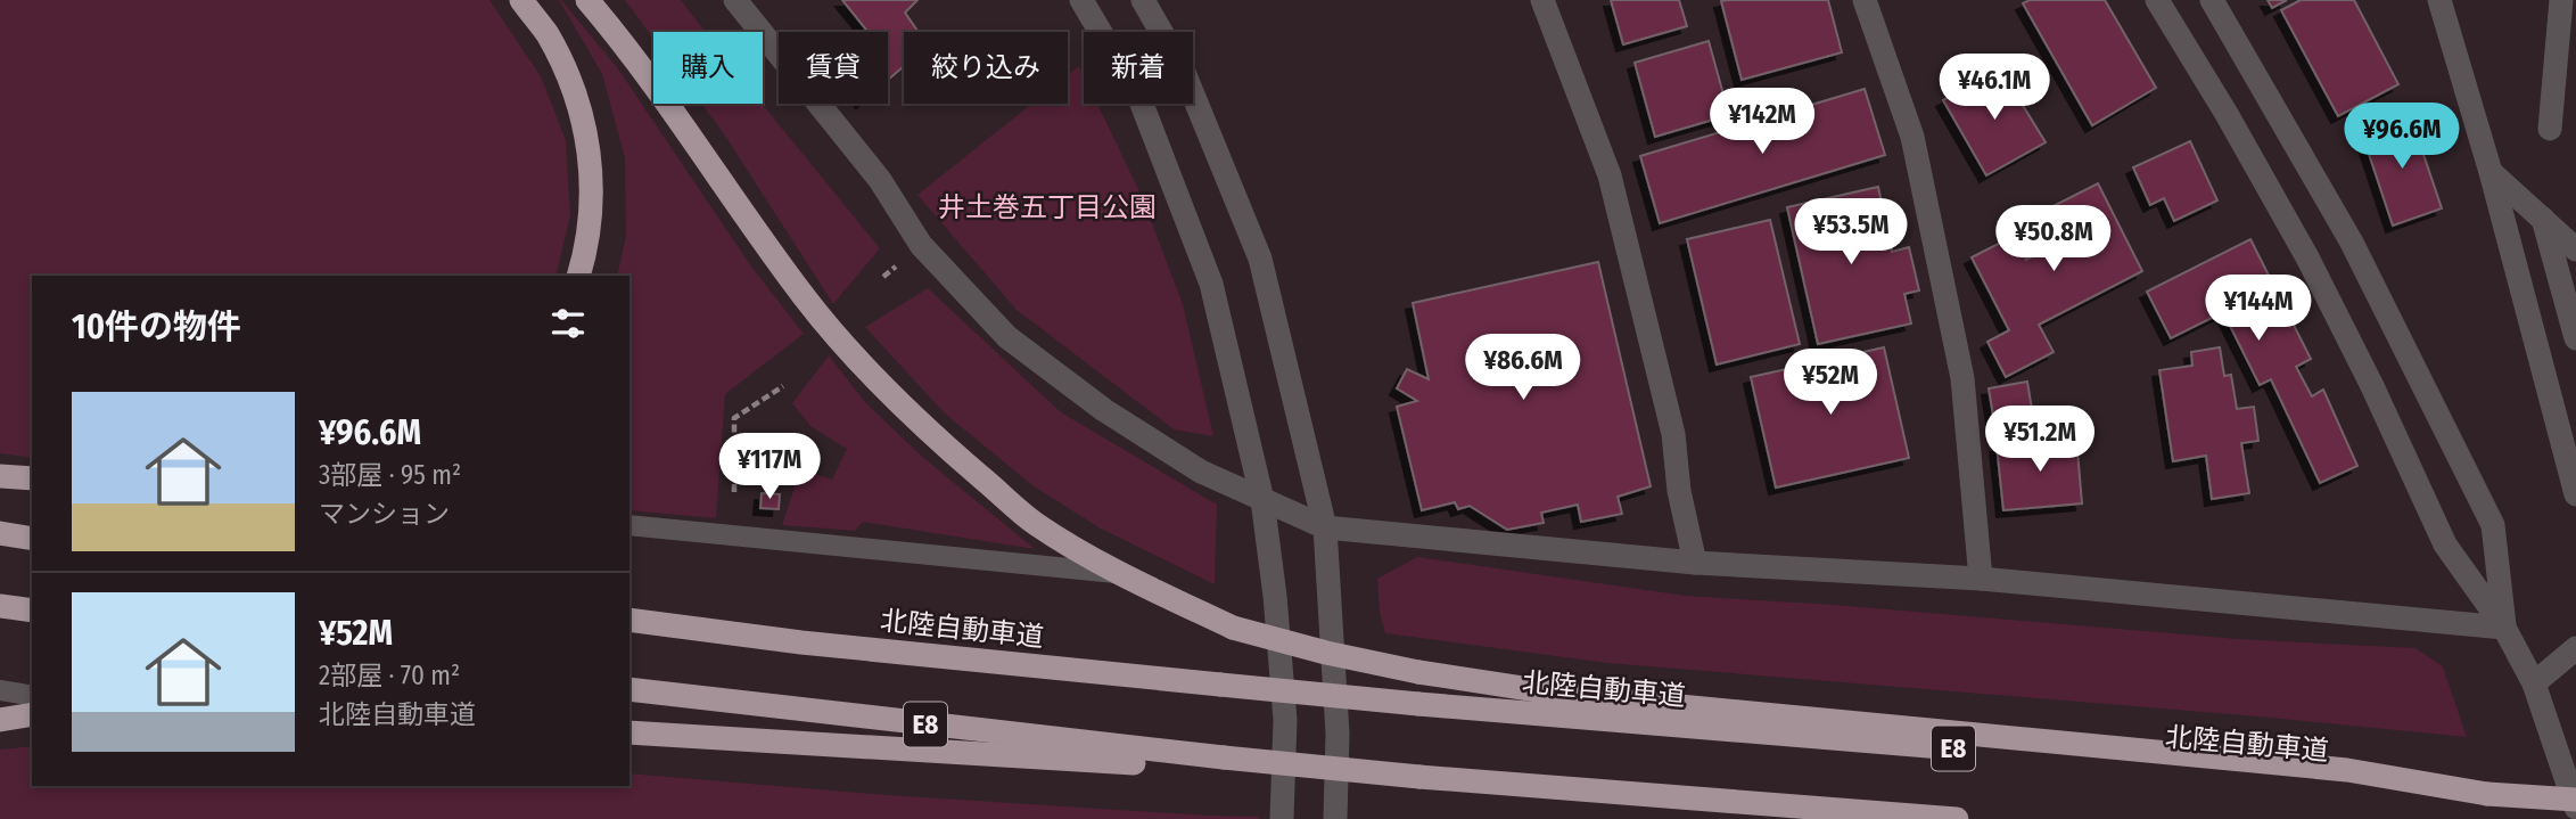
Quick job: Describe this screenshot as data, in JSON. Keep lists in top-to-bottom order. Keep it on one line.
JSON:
{"streets":{"highway":["北陸自動車道","E8"]},"parks":["井土巻五丁目公園"],"page":{"chip":["購入","賃貸","絞り込み","新着"],"price":["¥46.1M","¥142M","¥96.6M","¥53.5M","¥50.8M","¥144M","¥86.6M","¥52M","¥51.2M","¥117M"],"heading":"10件の物件","list":[{"name":"¥96.6M","note":"3部屋 · 95 m² · マンション"},{"name":"¥52M","note":"2部屋 · 70 m² · 北陸自動車道"}]}}
